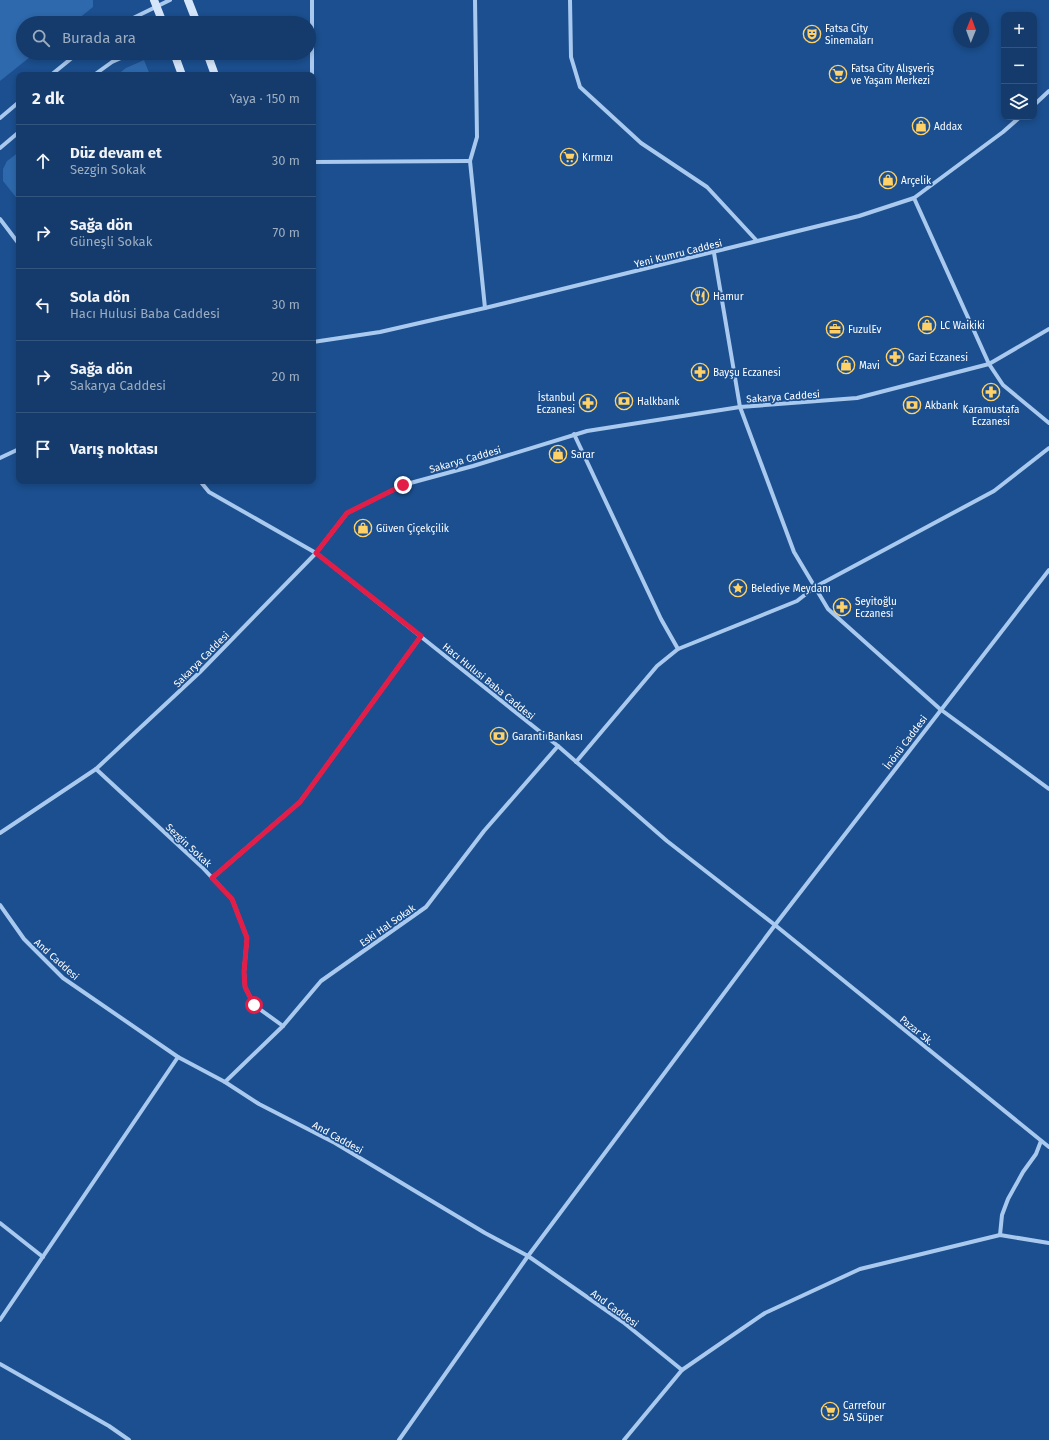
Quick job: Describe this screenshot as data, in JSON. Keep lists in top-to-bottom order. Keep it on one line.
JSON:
{"streets":{"street":["Yeni Kumru Caddesi","Sakarya Caddesi","Hacı Hulusi Baba Caddesi","İnönü Caddesi","Sezgin Sokak","Eski Hal Sokak","And Caddesi","Pazar Sk."]},"crossings":[["Sakarya Caddesi","Hacı Hulusi Baba Caddesi"],["Sakarya Caddesi","Sezgin Sokak"],["Hacı Hulusi Baba Caddesi","İnönü Caddesi"],["Hacı Hulusi Baba Caddesi","Eski Hal Sokak"],["Hacı Hulusi Baba Caddesi","Pazar Sk."],["İnönü Caddesi","And Caddesi"],["İnönü Caddesi","Pazar Sk."],["Sezgin Sokak","Eski Hal Sokak"],["Eski Hal Sokak","And Caddesi"]],"places":{"theatre":["Fatsa City Sinemaları"],"supermarket":["Fatsa City Alışveriş ve Yaşam Merkezi","Kırmızı","Carrefour SA Süper"],"shop":["Addax","Arçelik","LC Waikiki","Mavi","Sarar","Güven Çiçekçilik"],"restaurant":["Hamur"],"office":["FuzulEv"],"pharmacy":["Gazi Eczanesi","Bayşu Eczanesi","Karamustafa Eczanesi","İstanbul Eczanesi","Seyitoğlu Eczanesi"],"bank":["Halkbank","Akbank","Garanti Bankası"],"place":["Belediye Meydanı"]},"north":"top","page":{"map_buttons":["+","−"],"search":"Burada ara","heading":["2 dk","Yaya · 150 m"],"list":[["Düz devam et","Sezgin Sokak","30 m"],["Sağa dön","Güneşli Sokak","70 m"],["Sola dön","Hacı Hulusi Baba Caddesi","30 m"],["Sağa dön","Sakarya Caddesi","20 m"],"Varış noktası"]}}
